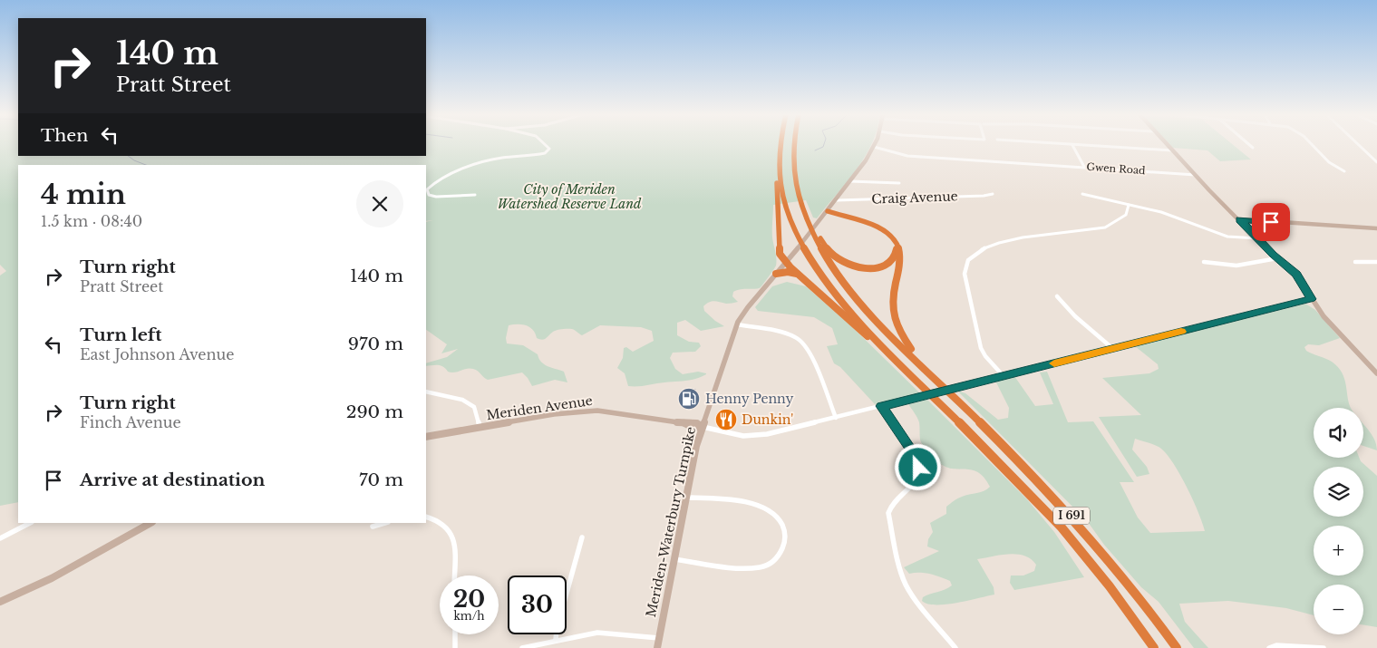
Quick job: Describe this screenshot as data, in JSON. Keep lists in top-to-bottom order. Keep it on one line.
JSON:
{"streets":{"highway":["I 691"],"main road":["Meriden Avenue","Meriden-Waterbury Turnpike"],"street":["Gwen Road","Craig Avenue"]},"crossings":[["Gwen Road","Meriden-Waterbury Turnpike"],["Craig Avenue","Meriden-Waterbury Turnpike"],["Meriden Avenue","Meriden-Waterbury Turnpike"]],"parks":["City of Meriden Watershed Reserve Land"],"places":{"fuel station":["Henny Penny"],"restaurant":["Dunkin'"]},"page":{"turn":["140 m","Pratt Street"],"then":"Then","heading":["4 min","1.5 km · 08:40"],"list":[{"name":"Turn right","note":"Pratt Street","value":"140 m"},{"name":"Turn left","note":"East Johnson Avenue","value":"970 m"},{"name":"Turn right","note":"Finch Avenue","value":"290 m"},{"name":"Arrive at destination","value":"70 m"}],"map_buttons":["+","−"],"speed":"20 km/h","limit":"30"}}
